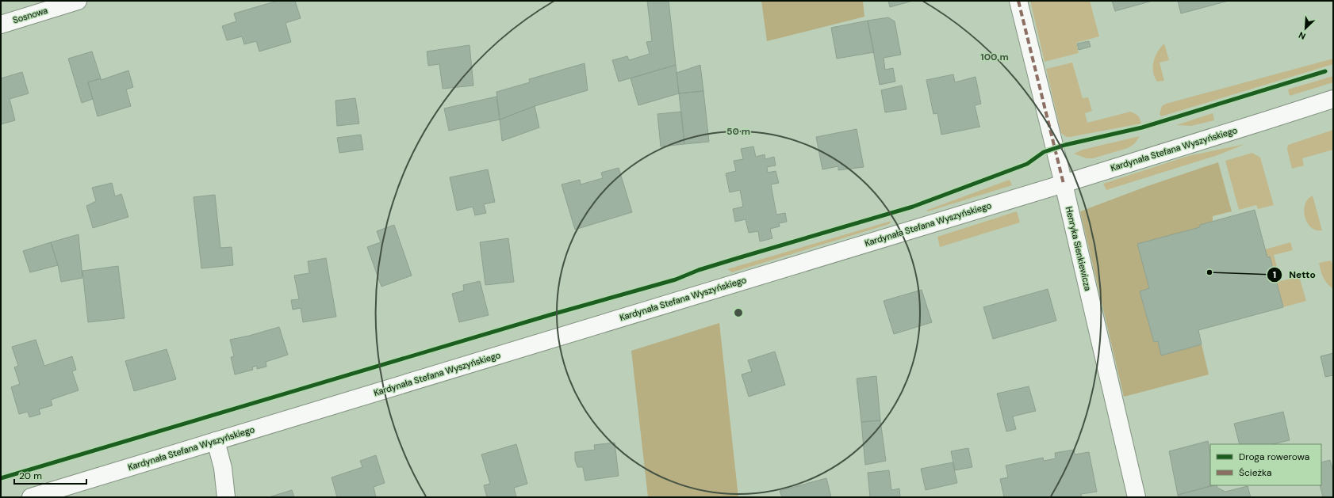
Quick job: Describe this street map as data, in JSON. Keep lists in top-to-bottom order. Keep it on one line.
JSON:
{"streets":{"street":["Sosnowa","Kardynała Stefana Wyszyńskiego","Henryka Sienkiewicza"]},"crossings":[["Kardynała Stefana Wyszyńskiego","Henryka Sienkiewicza"]],"places":["Netto"],"legend":["Droga rowerowa","Ścieżka"],"scale_bar":"20 m","north":"bottom left","rings":["100 m","50 m"]}
